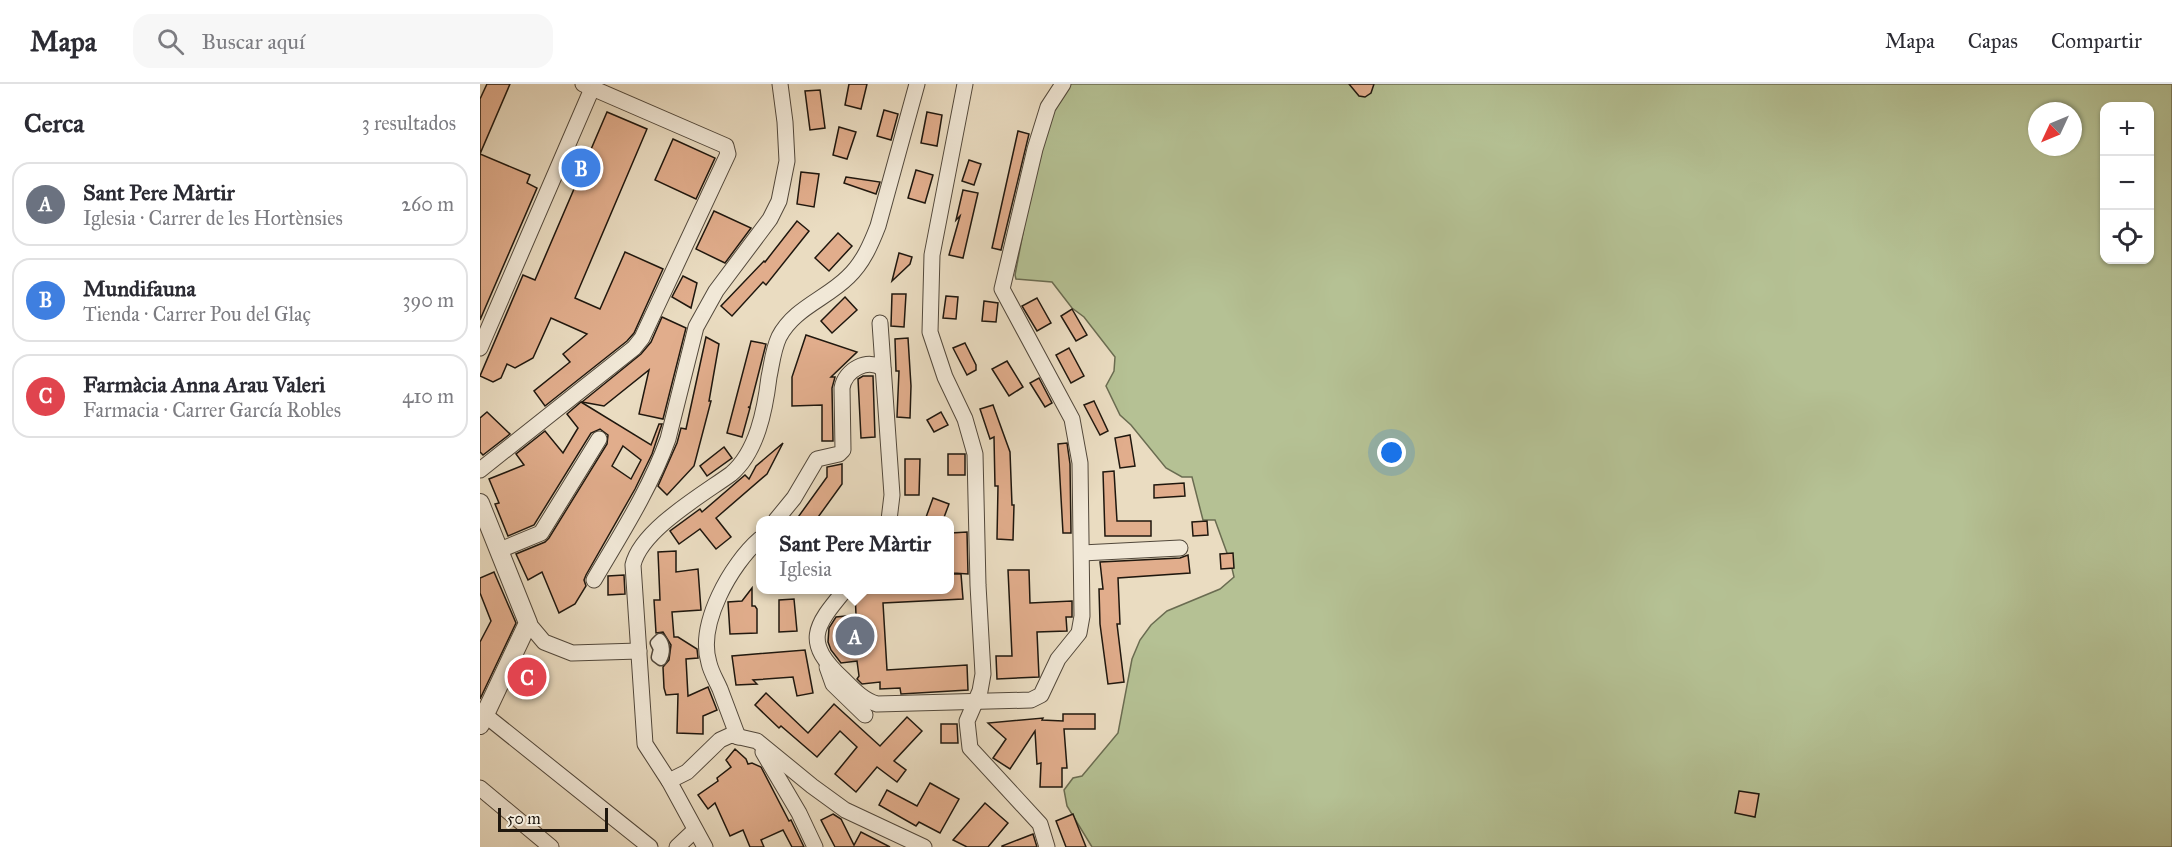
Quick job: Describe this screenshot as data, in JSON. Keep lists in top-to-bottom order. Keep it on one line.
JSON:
{"scale_bar":"50 m","north":"bottom left","page":{"header":"Mapa","search":"Buscar aquí","nav":["Mapa","Capas","Compartir"],"heading":["Cerca","3 resultados"],"map_buttons":["+","−"],"pins":["B","A","C"],"list":[{"mark":"A","name":"Sant Pere Màrtir","note":"Iglesia · Carrer de les Hortènsies","value":"260 m"},{"mark":"B","name":"Mundifauna","note":"Tienda · Carrer Pou del Glaç","value":"390 m"},{"mark":"C","name":"Farmàcia Anna Arau Valeri","note":"Farmacia · Carrer García Robles","value":"410 m"}],"popup":["Sant Pere Màrtir","Iglesia"],"scale":"50 m"}}
